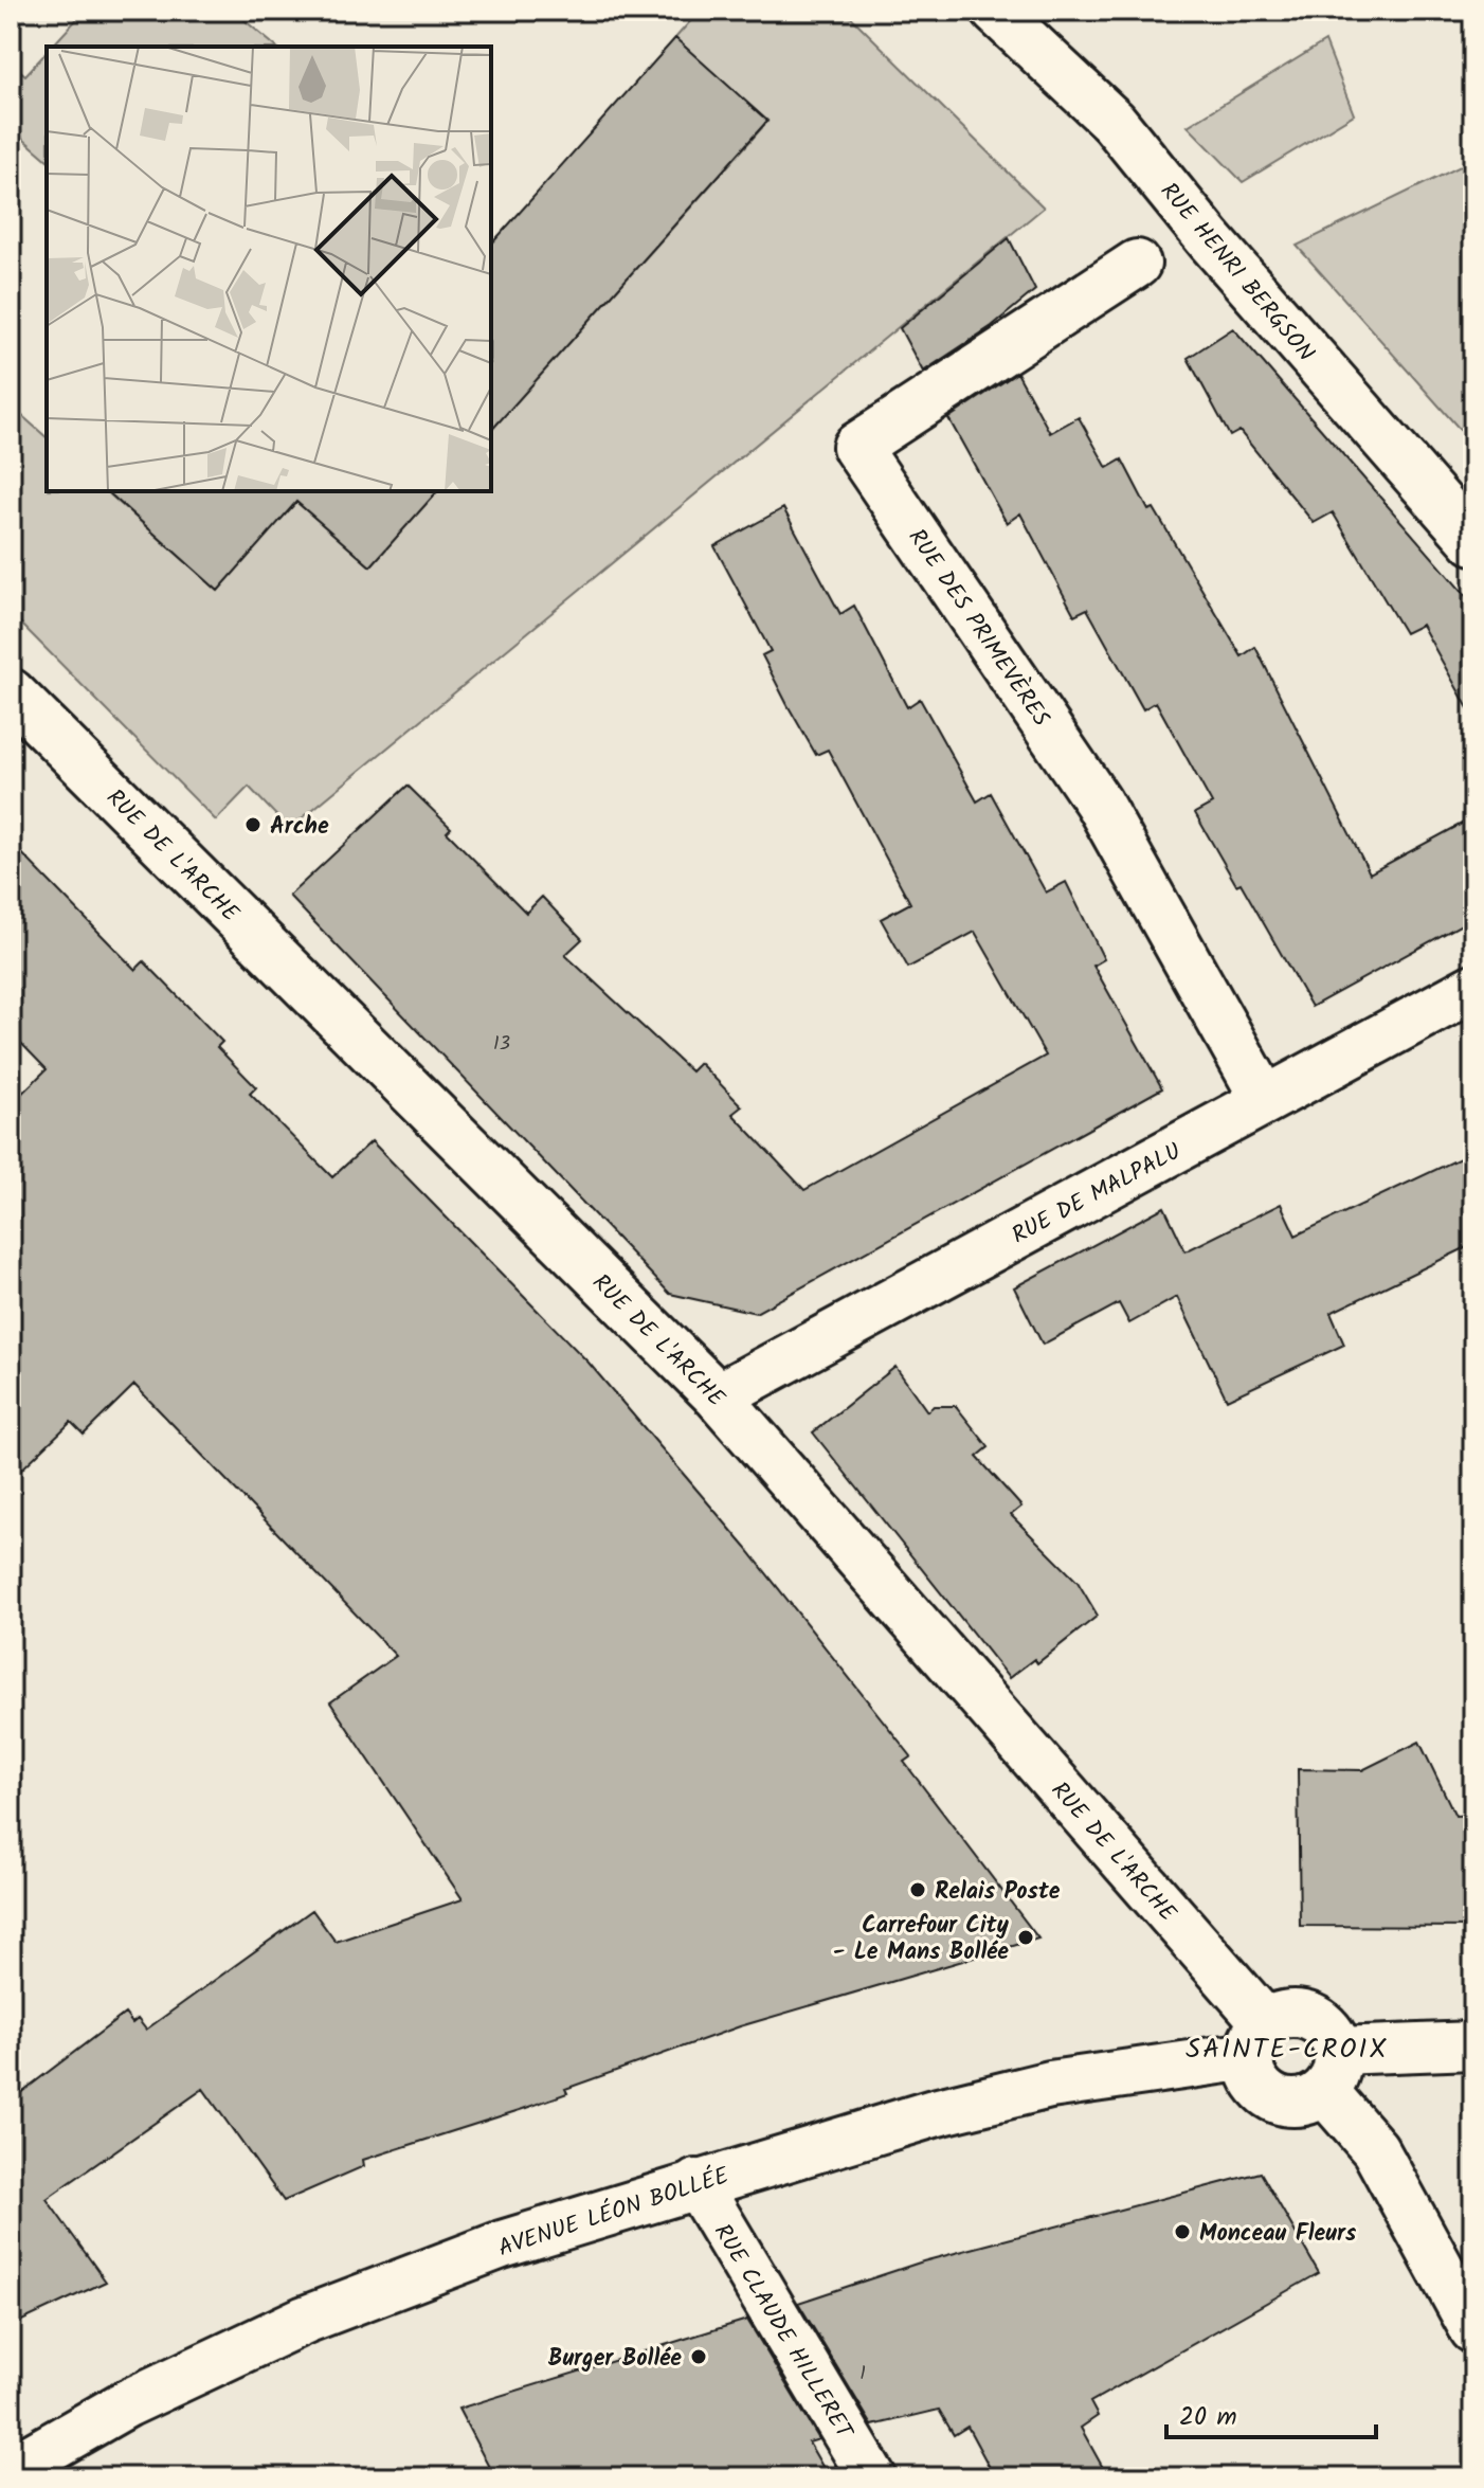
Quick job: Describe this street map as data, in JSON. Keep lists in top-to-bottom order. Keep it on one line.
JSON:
{"streets":{"street":["RUE HENRI BERGSON","RUE DES PRIMEVÈRES","RUE DE L'ARCHE","RUE DE MALPALU","AVENUE LÉON BOLLÉE","RUE CLAUDE HILLERET"]},"crossings":[["RUE DES PRIMEVÈRES","RUE DE MALPALU"],["RUE DE L'ARCHE","RUE DE MALPALU"],["RUE DE L'ARCHE","AVENUE LÉON BOLLÉE"],["AVENUE LÉON BOLLÉE","RUE CLAUDE HILLERET"]],"districts":["SAINTE-CROIX"],"places":["Arche","Relais Poste","Carrefour City - Le Mans Bollée","Monceau Fleurs","Burger Bollée"],"house_numbers":["13","1"],"scale_bar":"20 m"}
